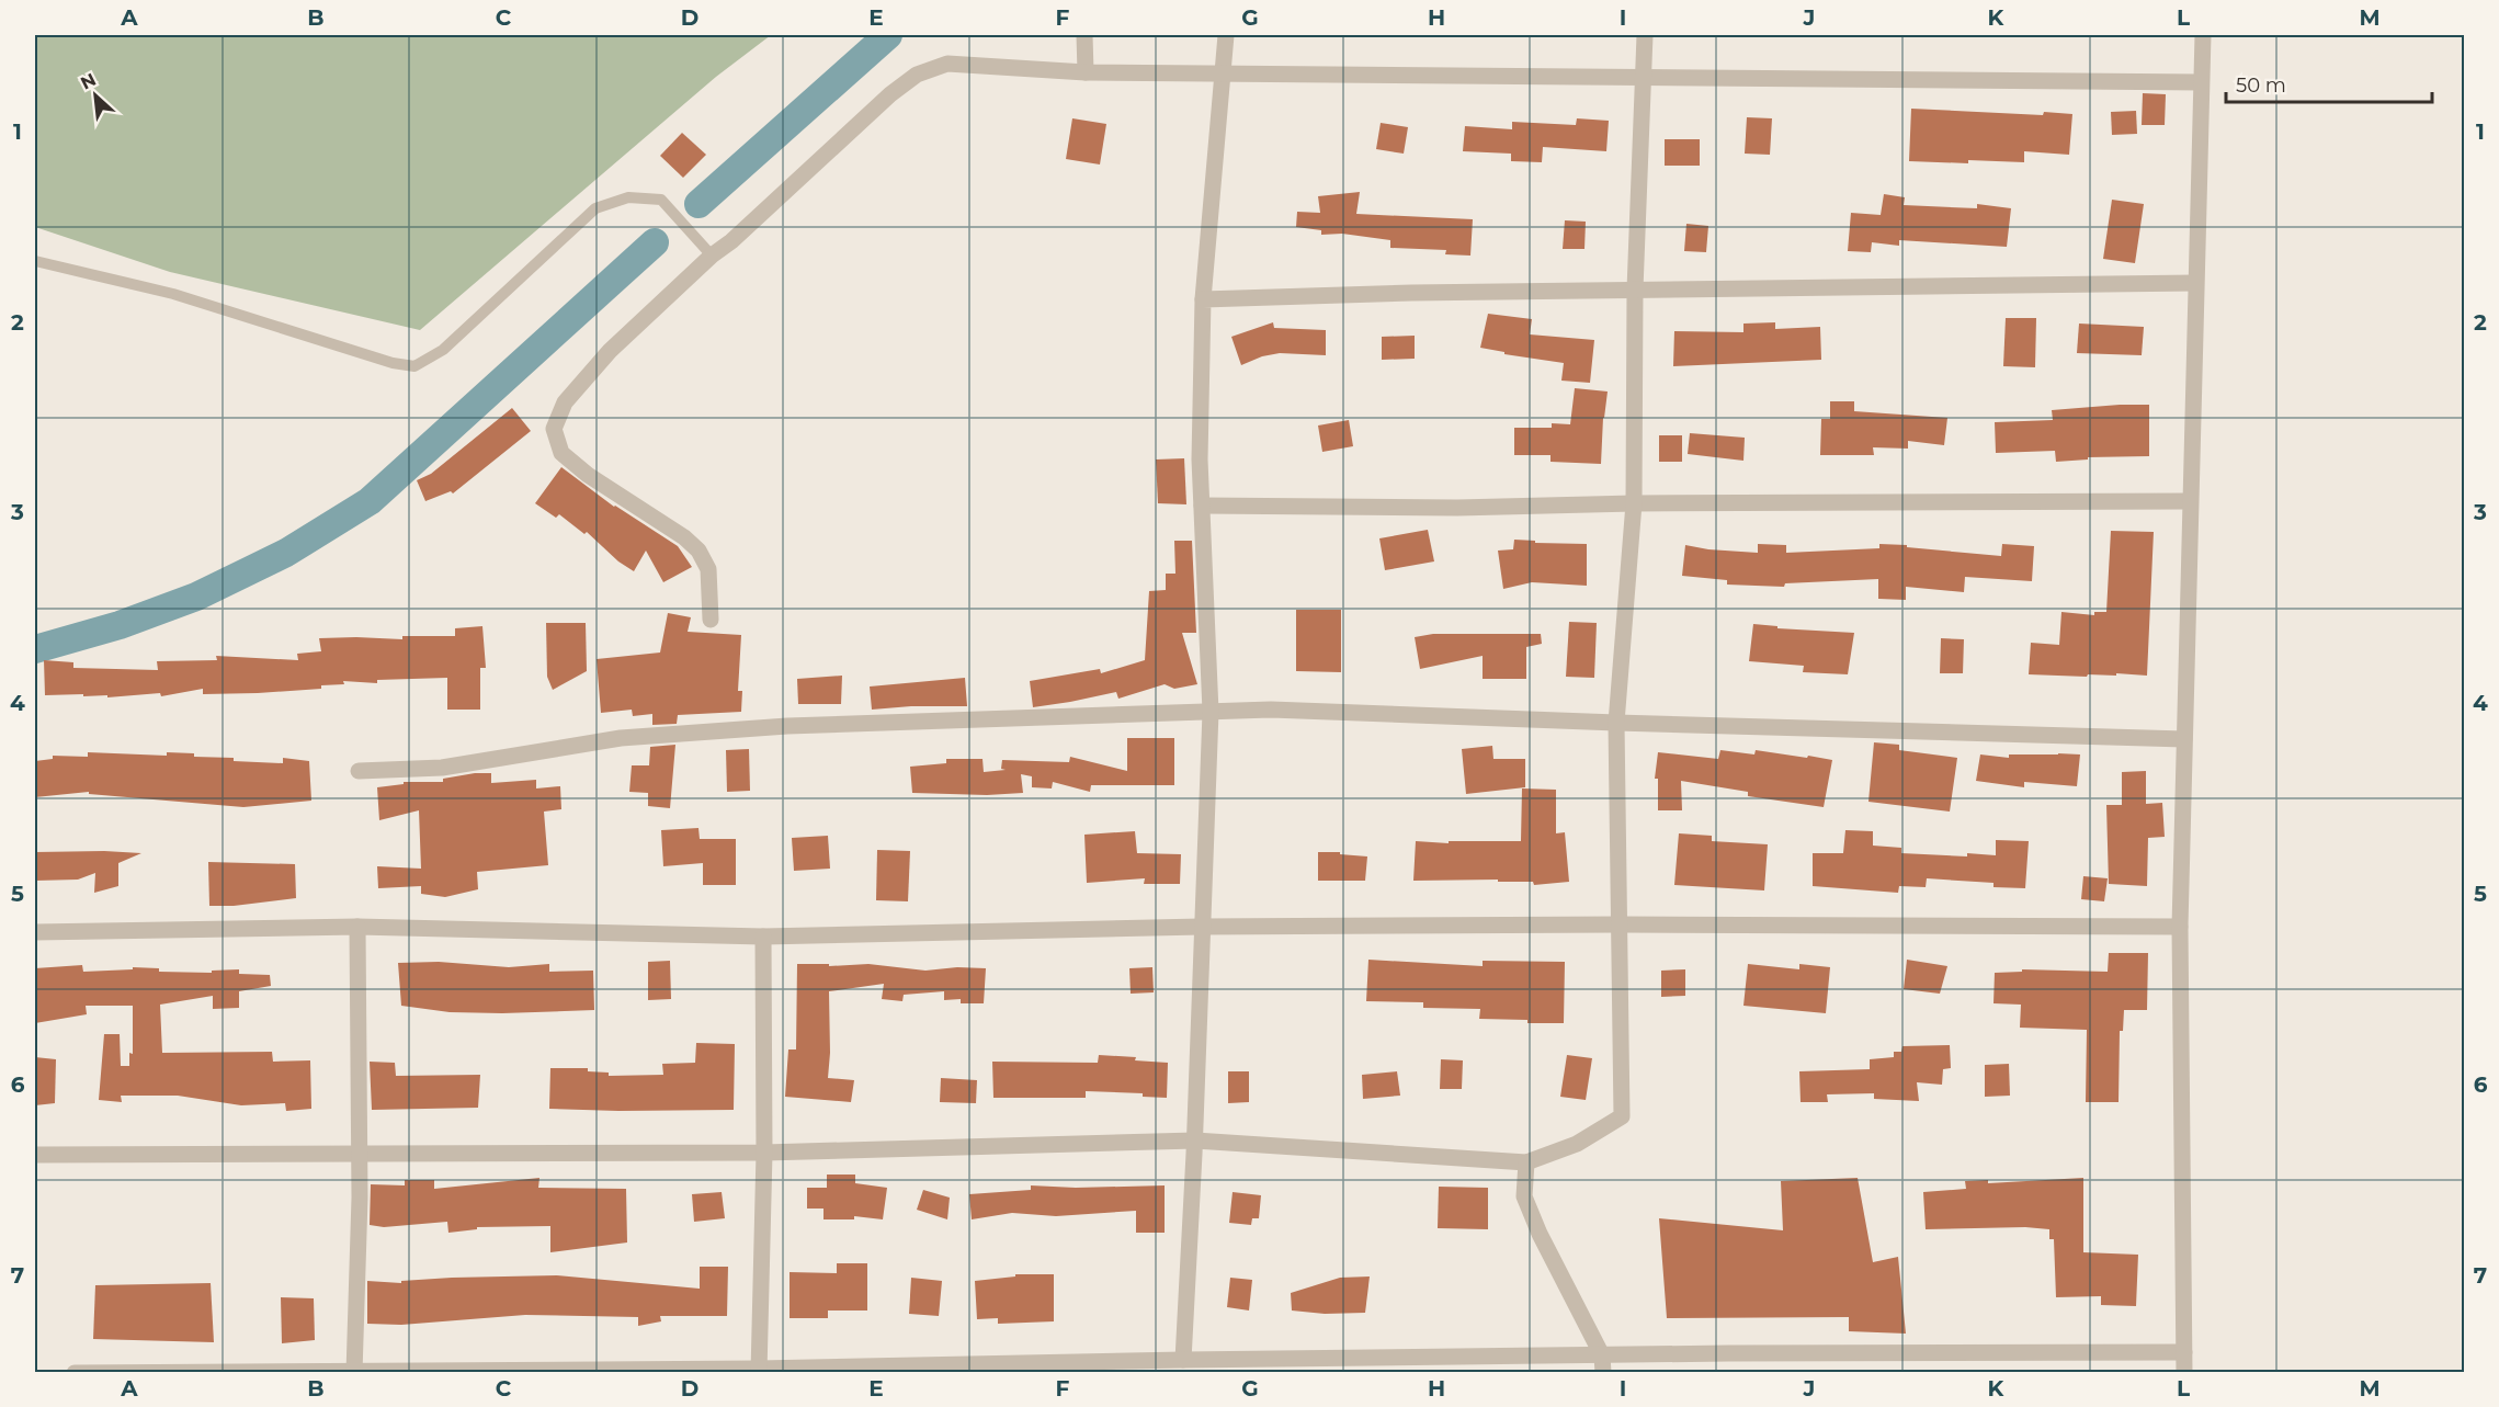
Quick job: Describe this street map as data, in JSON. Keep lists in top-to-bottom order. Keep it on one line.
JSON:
{"scale_bar":"50 m","north":"top left","grid":{"columns":["A","B","C","D","E","F","G","H","I","J","K","L","M"],"rows":["1","2","3","4","5","6","7"]}}
